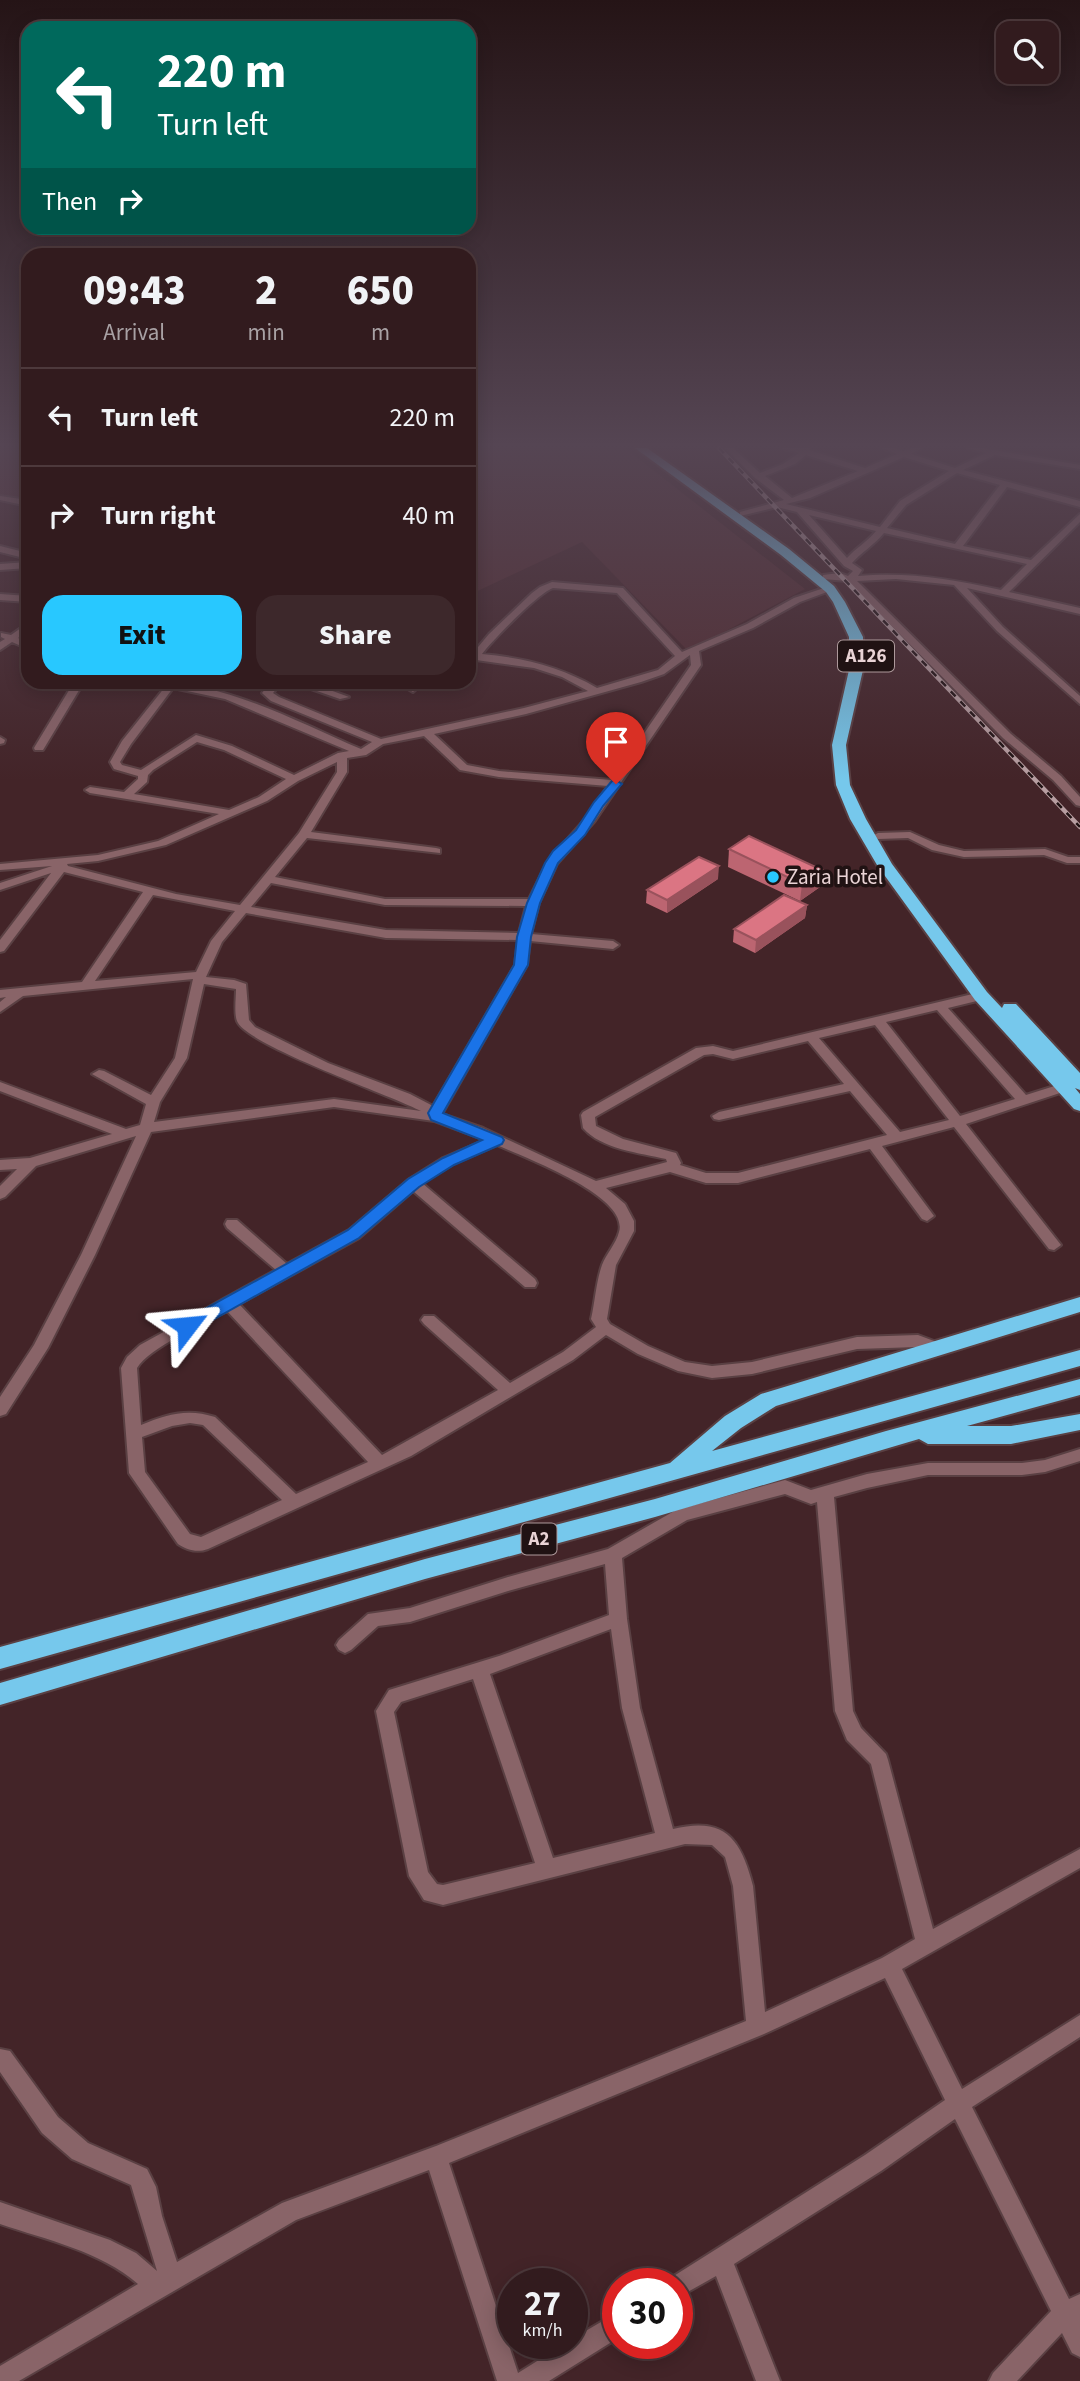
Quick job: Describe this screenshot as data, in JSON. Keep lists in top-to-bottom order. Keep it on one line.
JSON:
{"streets":{"highway":["A126","A2"]},"places":["Zaria Hotel"],"page":{"turn":["220 m","Turn left"],"then":"Then","eta":["09:43","Arrival","2","min","650","m"],"list":[{"name":"Turn left","value":"220 m"},{"name":"Turn right","value":"40 m"}],"buttons":["Exit","Share"],"speed":"27 km/h","limit":"30"}}
